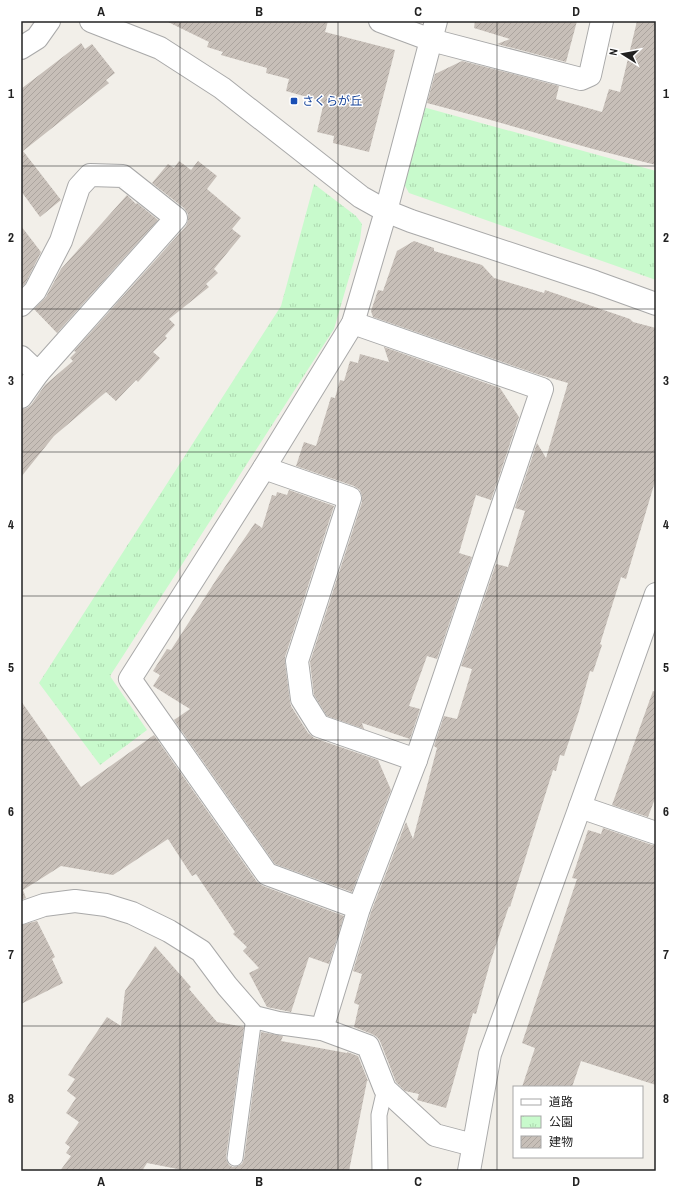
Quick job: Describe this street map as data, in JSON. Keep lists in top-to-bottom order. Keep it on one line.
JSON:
{"places":{"transit":["さくらが丘"]},"legend":["道路","公園","建物"],"north":"left","grid":{"columns":["A","B","C","D"],"rows":["1","2","3","4","5","6","7","8"]}}
